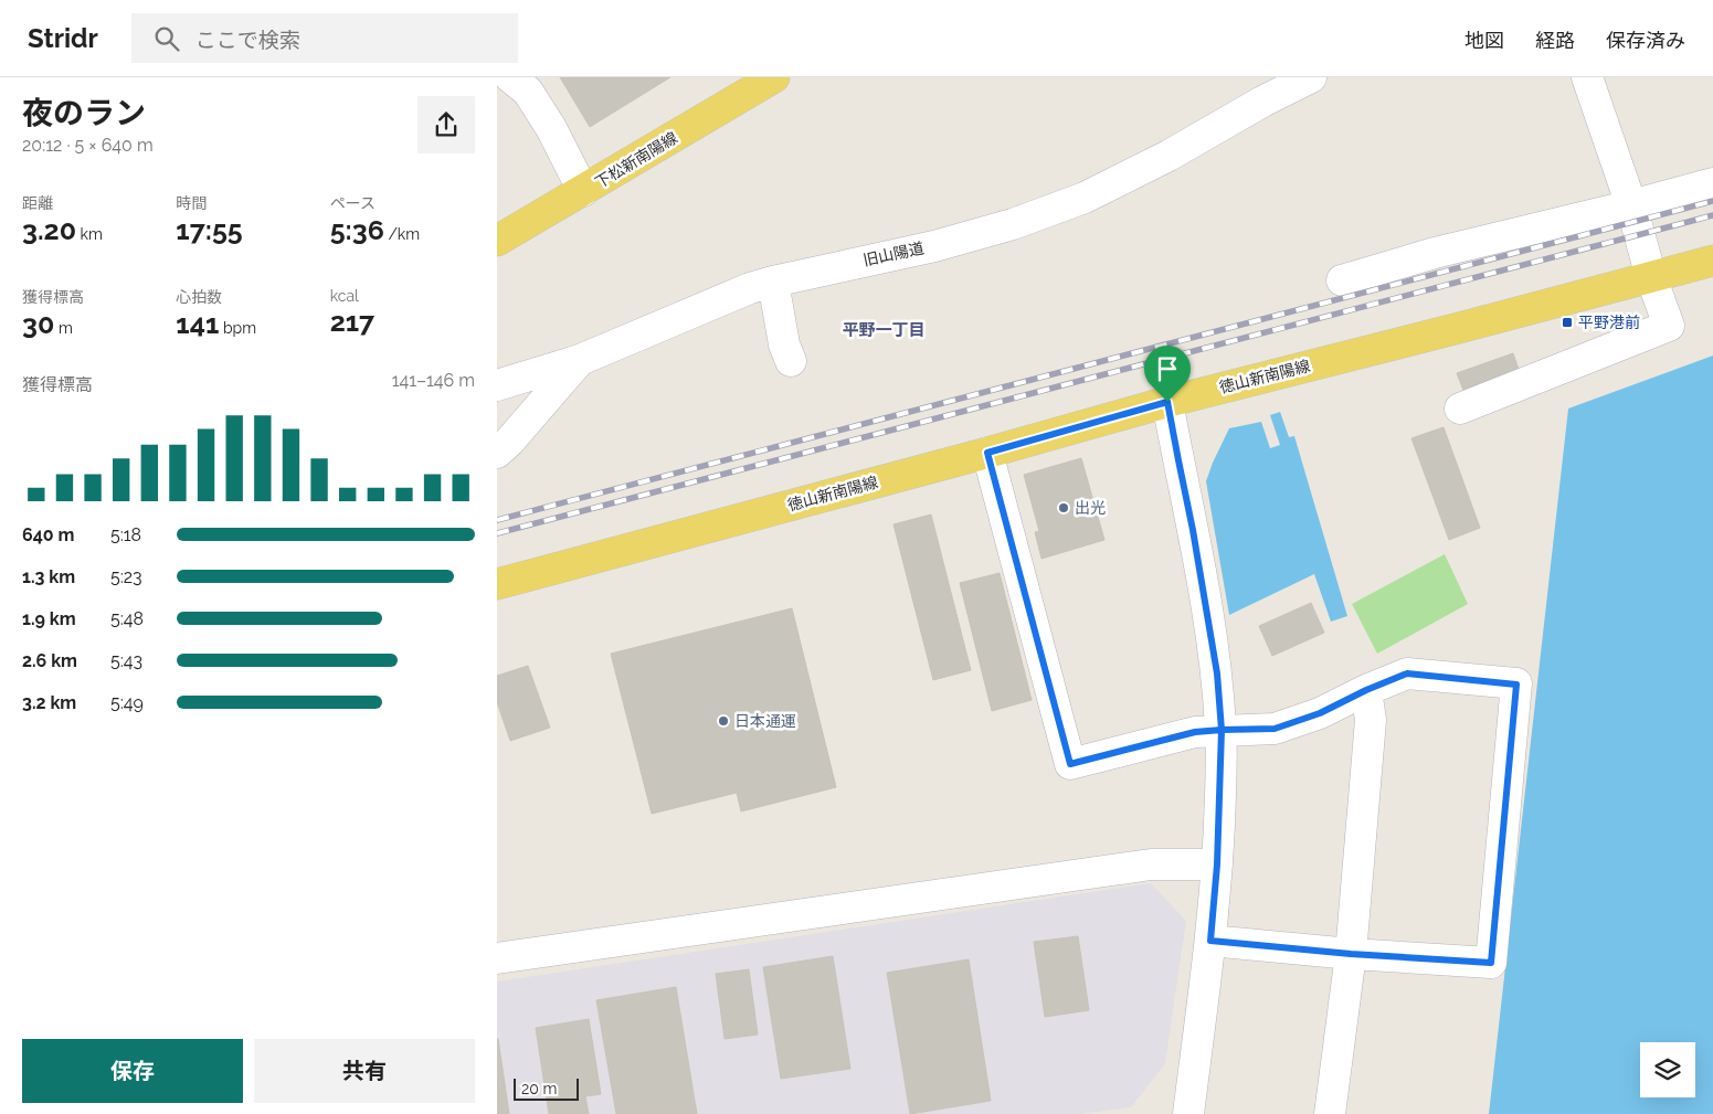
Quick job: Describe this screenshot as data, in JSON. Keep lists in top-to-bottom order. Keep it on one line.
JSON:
{"streets":{"main road":["下松新南陽線","徳山新南陽線"],"street":["旧山陽道"]},"districts":["平野一丁目"],"places":{"transit":["平野港前"],"other":["出光","日本通運"]},"scale_bar":"20 m","page":{"header":"Stridr","search":"ここで検索","nav":["地図","経路","保存済み"],"heading":["夜のラン","20:12 · 5 × 640 m"],"stats":[["距離","3.20 km"],["時間","17:55"],["ペース","5:36 /km"],["獲得標高","30 m"],["心拍数","141 bpm"],["kcal","217"]],"chart":["獲得標高","141–146 m"],"list":[{"name":"640 m","note":"5:18"},{"name":"1.3 km","note":"5:23"},{"name":"1.9 km","note":"5:48"},{"name":"2.6 km","note":"5:43"},{"name":"3.2 km","note":"5:49"}],"buttons":["保存","共有"],"scale":"20 m"}}
